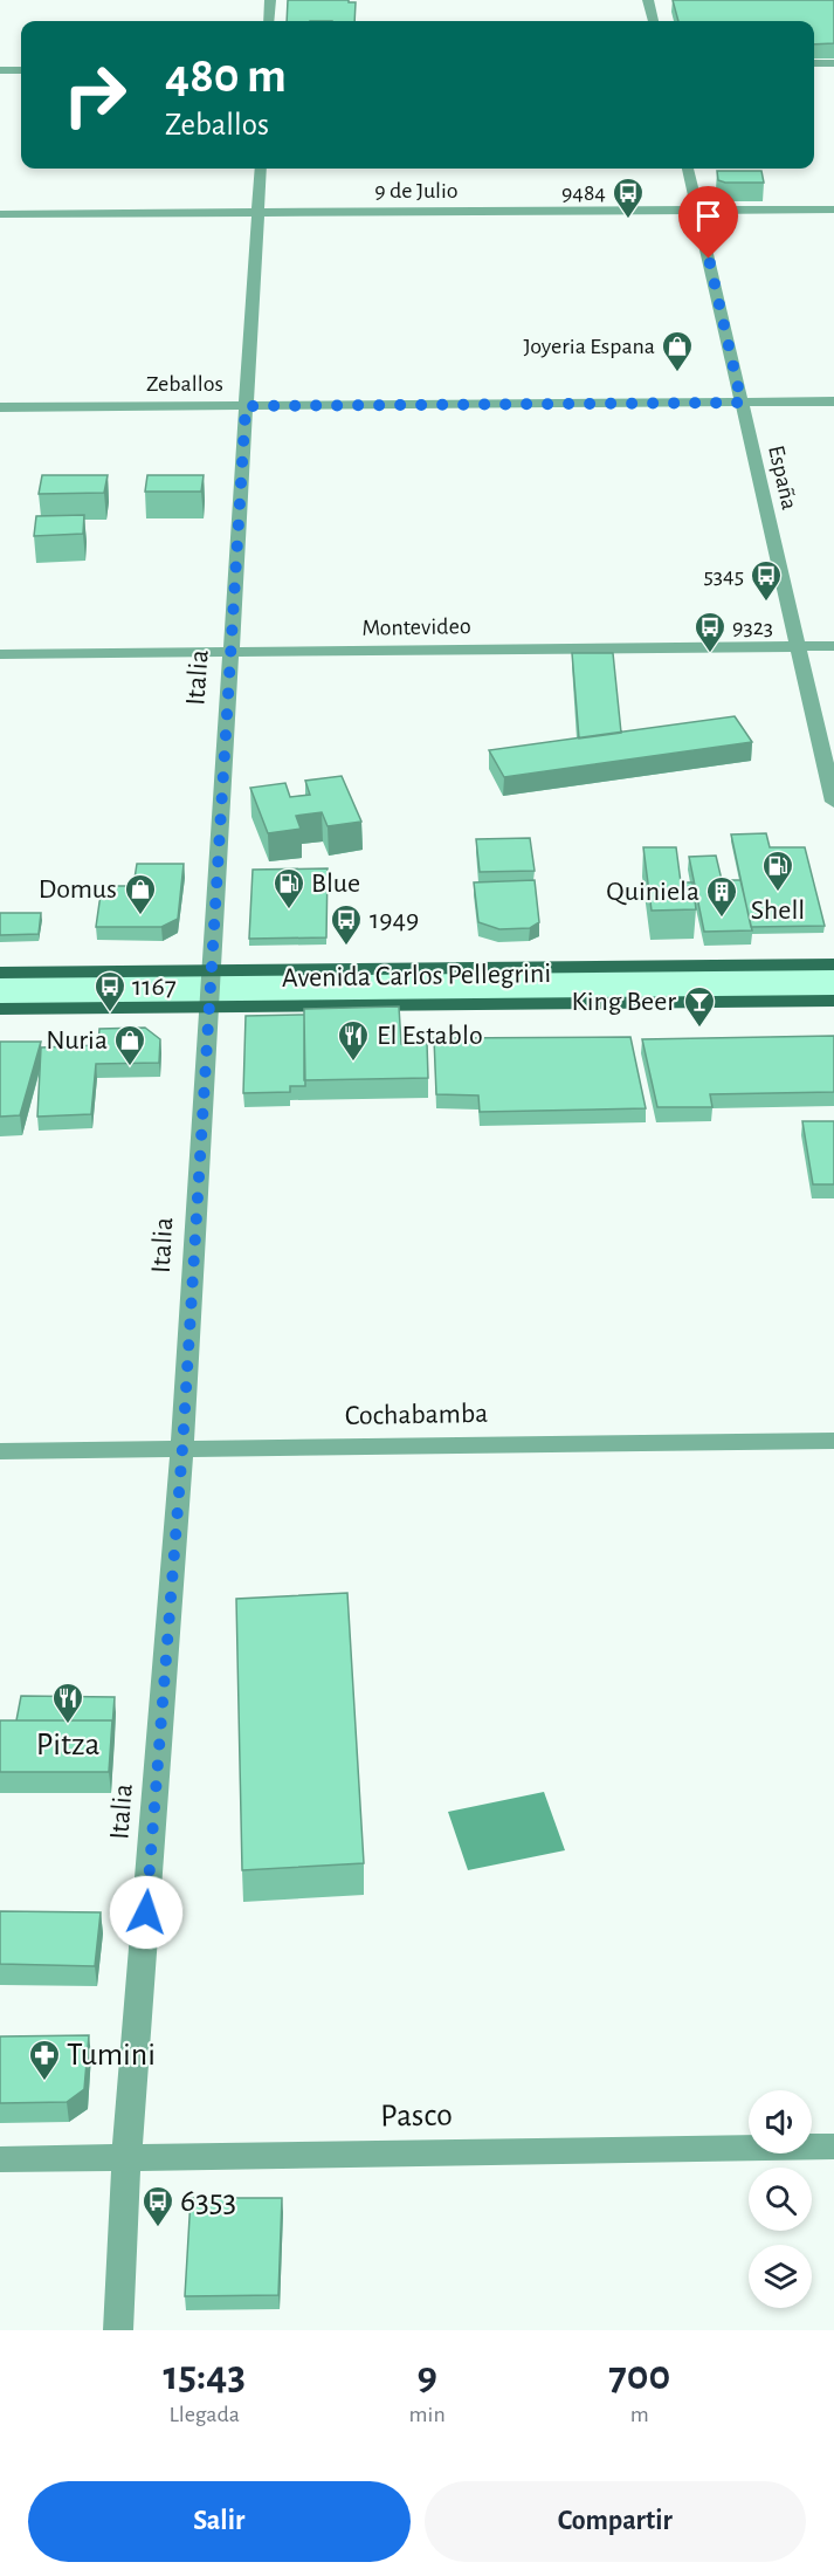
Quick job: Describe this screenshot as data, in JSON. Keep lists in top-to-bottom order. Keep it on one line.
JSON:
{"streets":{"main road":["Avenida Carlos Pellegrini"],"street":["9 de Julio","Zeballos","España","Montevideo","Italia","Cochabamba","Pasco"]},"crossings":[["9 de Julio","España"],["9 de Julio","Italia"],["Zeballos","España"],["Zeballos","Italia"],["España","Montevideo"],["Montevideo","Italia"],["Italia","Avenida Carlos Pellegrini"],["Italia","Cochabamba"],["Italia","Pasco"]],"places":{"bus stop":["9484","5345","9323","1949","1167","6353"],"shop":["Joyeria Espana","Domus","Nuria"],"fuel station":["Shell","Blue"],"building":["Quiniela"],"bar":["King Beer"],"restaurant":["El Establo","Pitza"],"pharmacy":["Tumini"]},"page":{"turn":["480 m","Zeballos"],"eta":["15:43","Llegada","9","min","700","m"],"buttons":["Salir","Compartir"]}}
